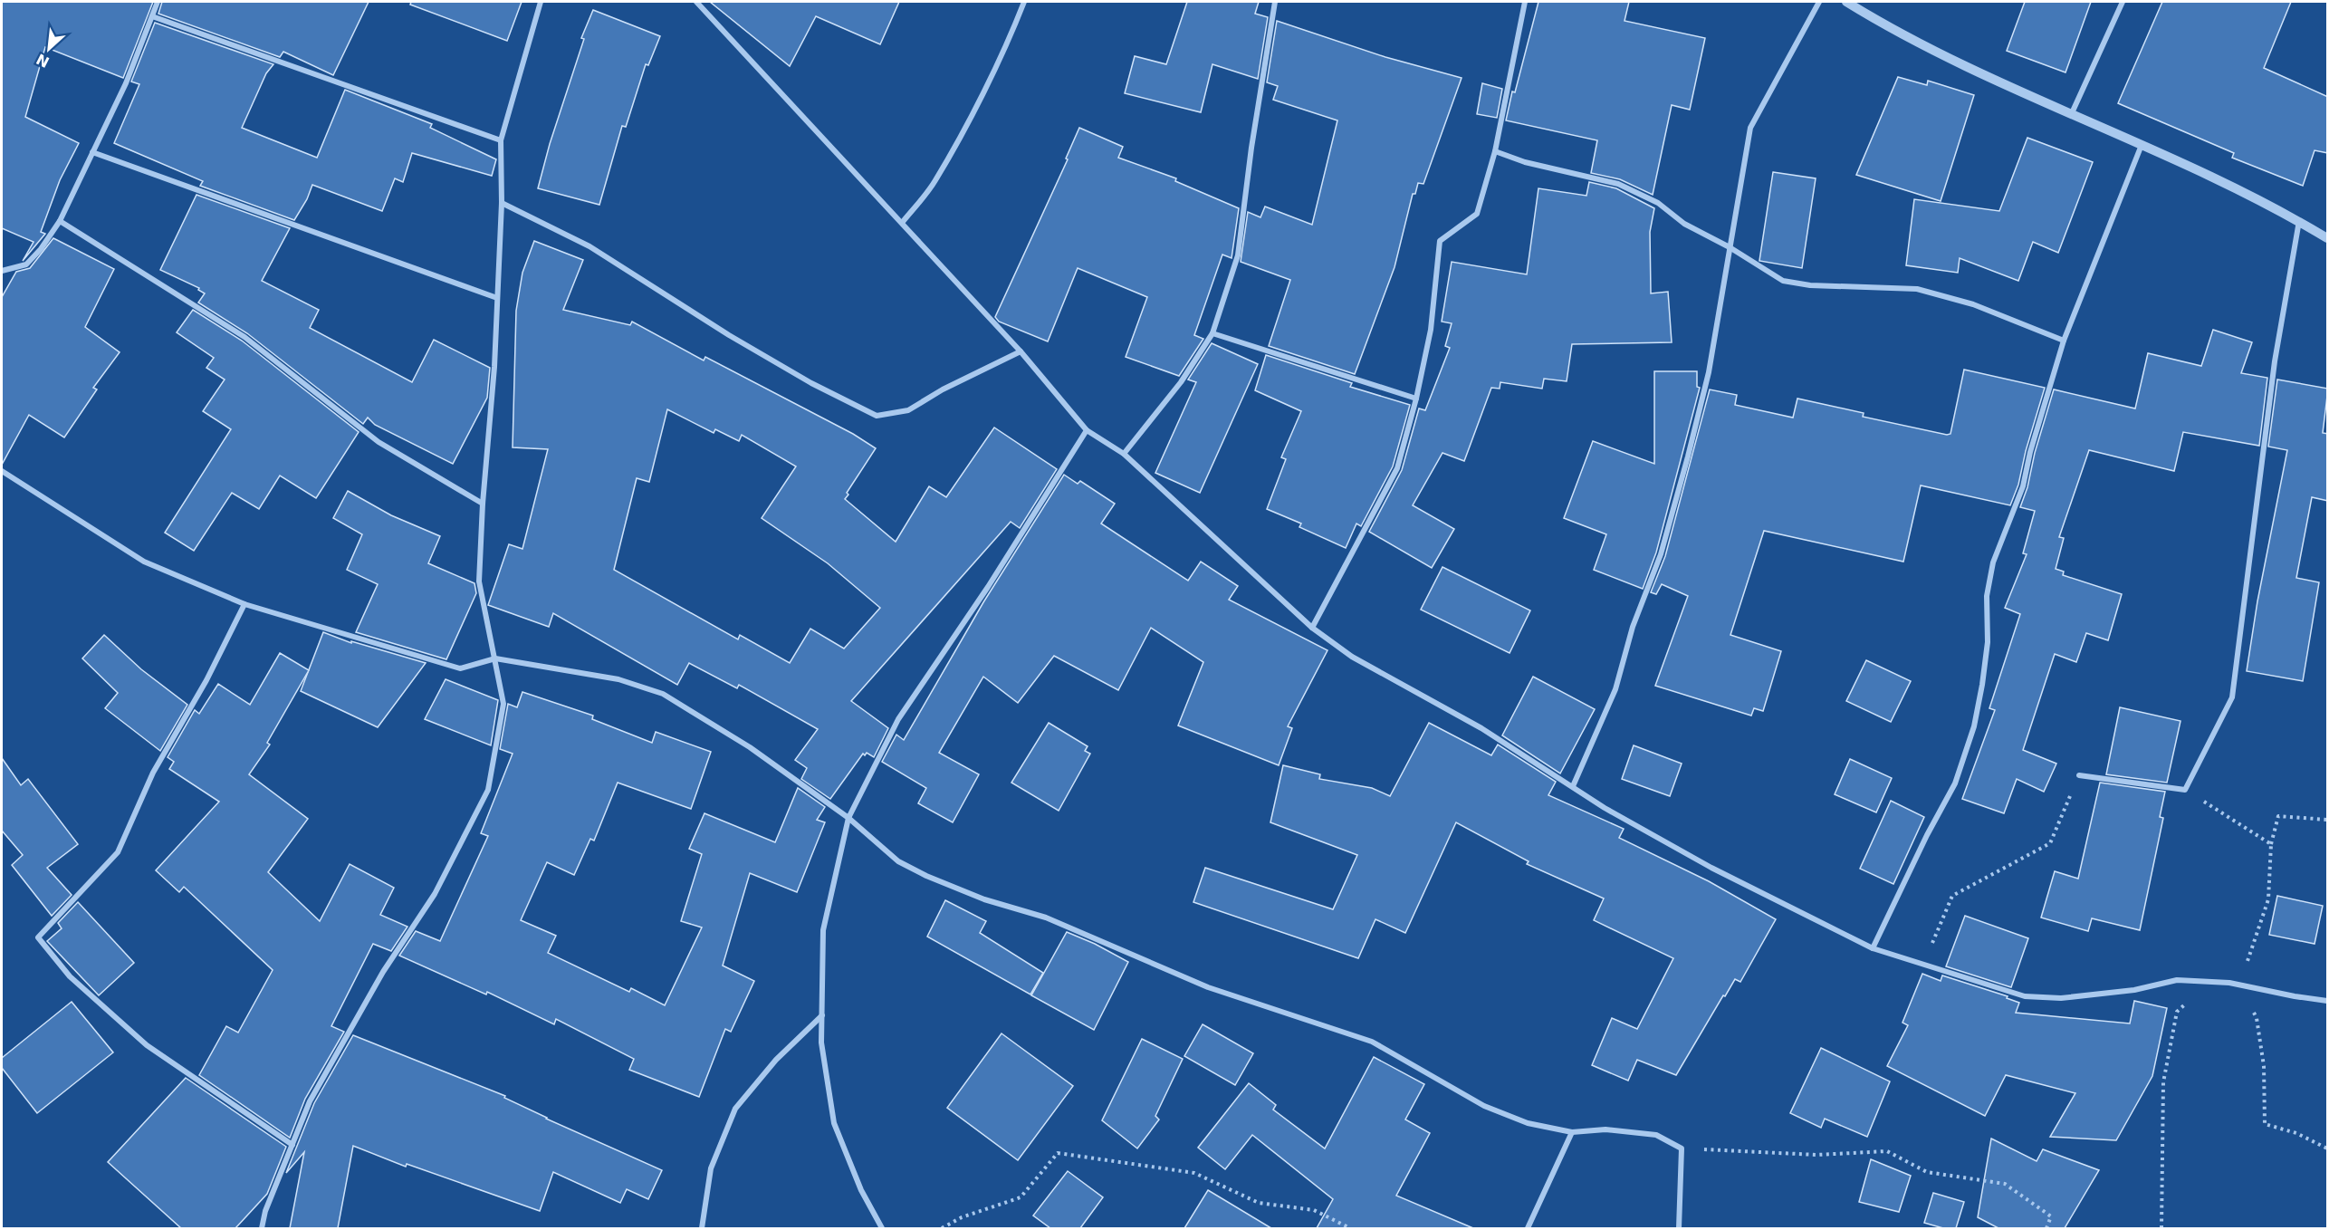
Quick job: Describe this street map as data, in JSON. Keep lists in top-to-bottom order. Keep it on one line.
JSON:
{"north":"bottom left"}
